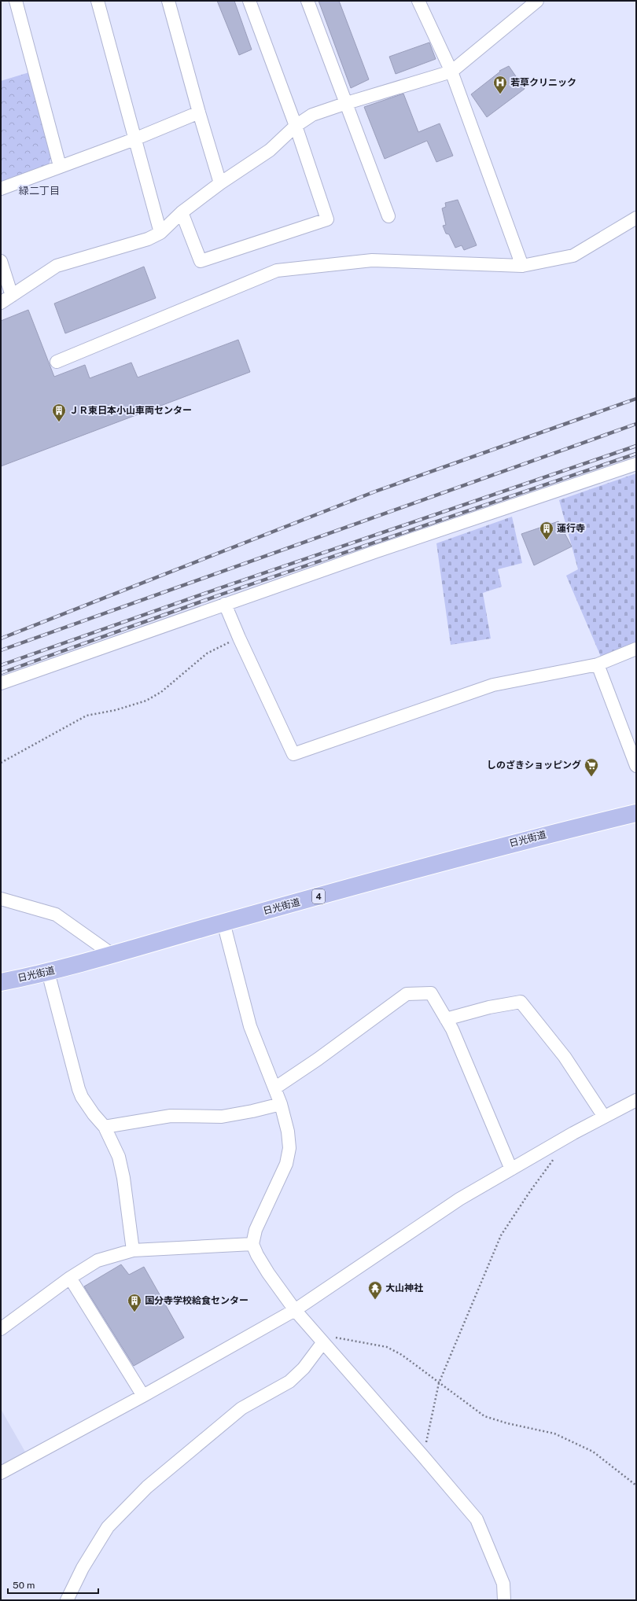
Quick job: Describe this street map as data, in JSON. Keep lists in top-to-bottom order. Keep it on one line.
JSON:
{"streets":{"highway":["日光街道","4"]},"districts":["緑二丁目"],"places":{"hospital":["若草クリニック"],"building":["ＪＲ東日本小山車両センター","蓮行寺","国分寺学校給食センター"],"supermarket":["しのざきショッピング"],"temple":["大山神社"]},"scale_bar":"50 m"}
